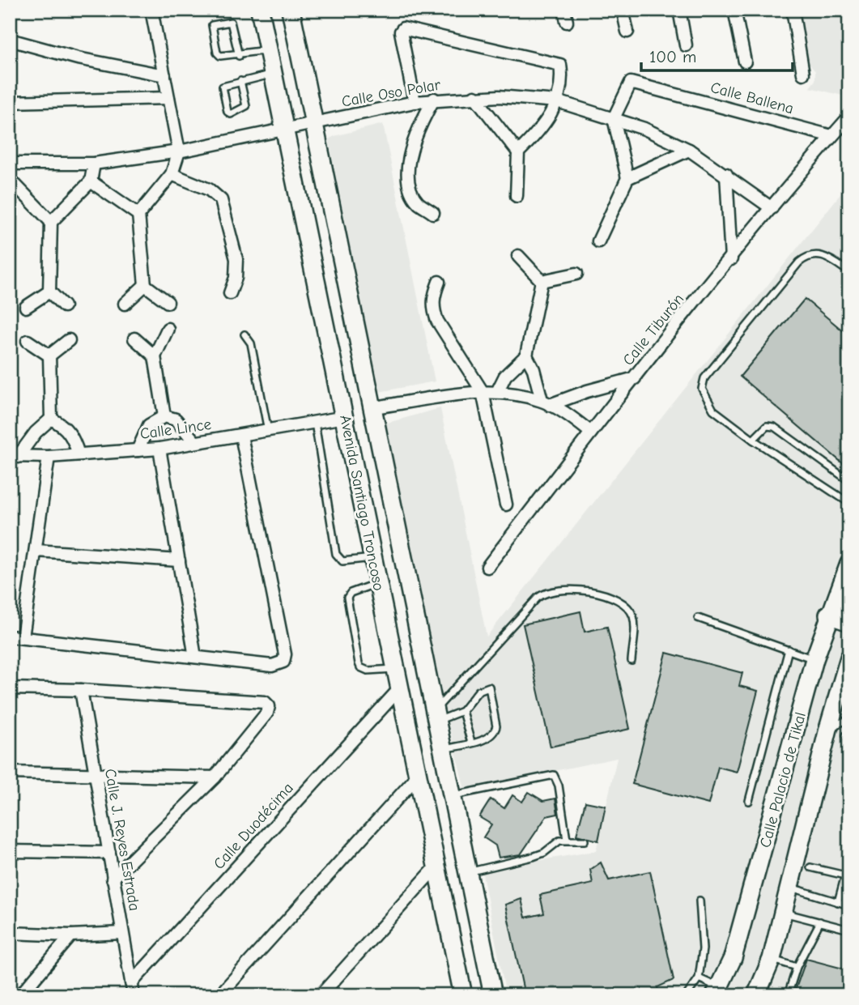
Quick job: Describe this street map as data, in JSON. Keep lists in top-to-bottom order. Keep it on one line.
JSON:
{"streets":{"main road":["Avenida Santiago Troncoso","Calle Palacio de Tikal"],"street":["Calle Oso Polar","Calle Ballena","Calle Tiburón","Calle Lince","Calle Duodécima","Calle J. Reyes Estrada"]},"crossings":[["Calle Oso Polar","Calle Ballena"],["Calle Oso Polar","Calle Tiburón"],["Calle Oso Polar","Avenida Santiago Troncoso"],["Calle Ballena","Calle Tiburón"],["Calle Lince","Avenida Santiago Troncoso"],["Avenida Santiago Troncoso","Calle Duodécima"],["Calle Duodécima","Calle J. Reyes Estrada"]],"scale_bar":"100 m"}
